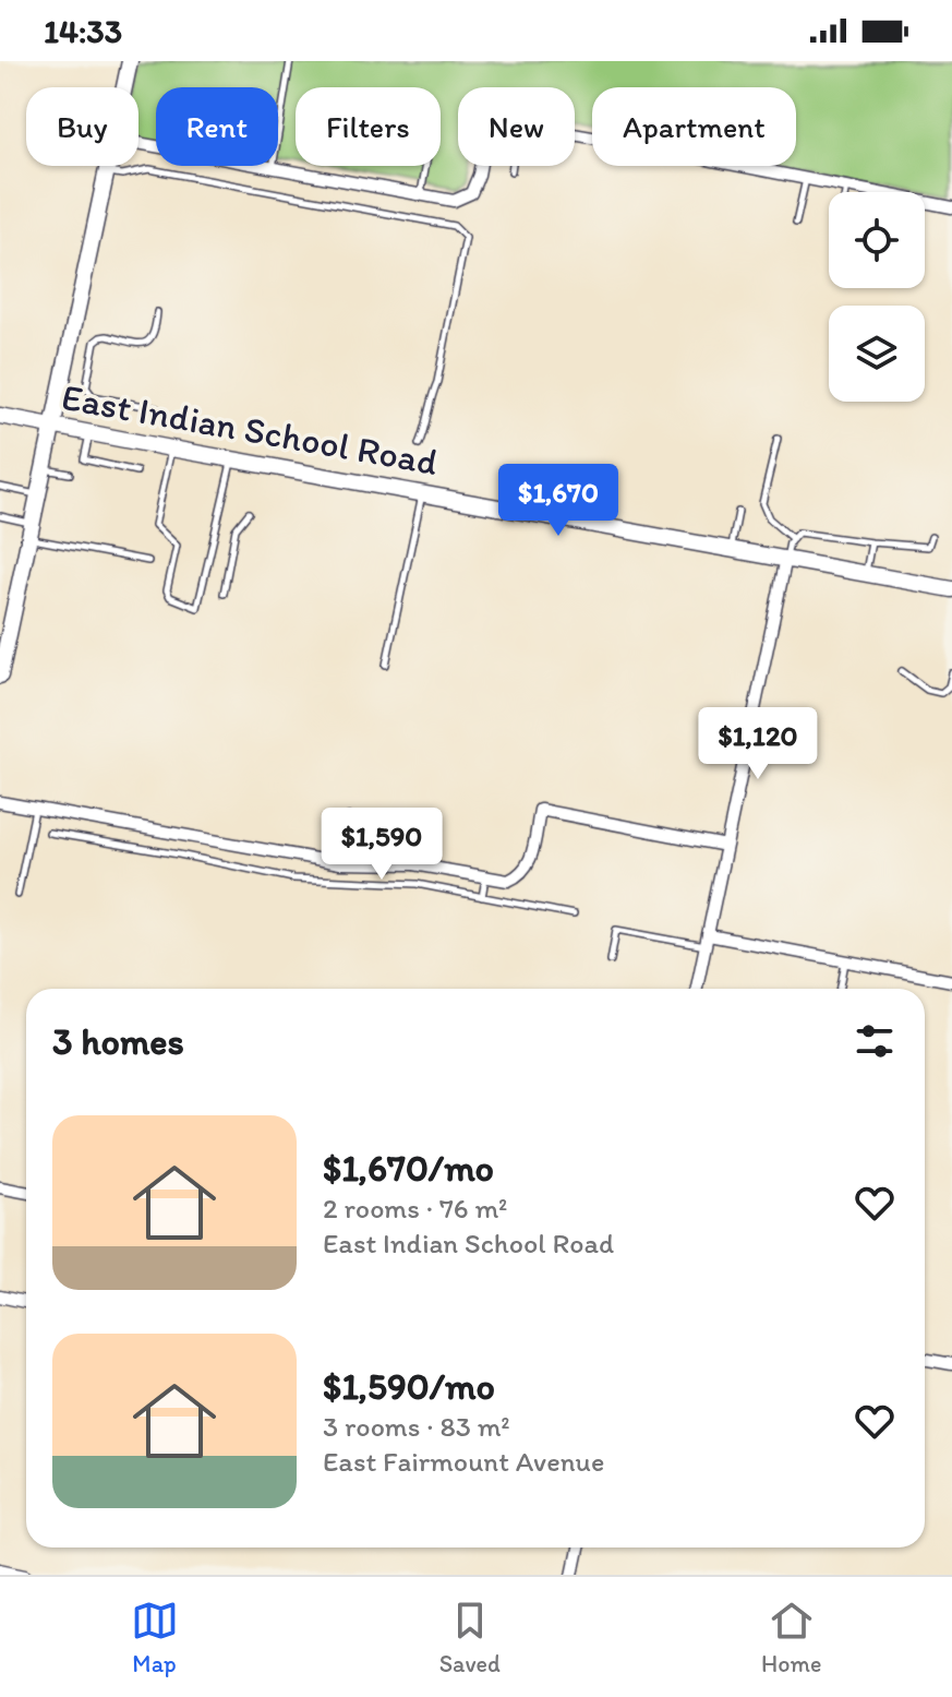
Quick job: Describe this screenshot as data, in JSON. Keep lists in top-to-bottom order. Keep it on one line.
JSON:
{"streets":{"main road":["East Indian School Road"]},"page":{"status":"14:33","chip":["Buy","Rent","Filters","New","Apartment"],"price":["$1,670","$1,120","$1,590"],"heading":"3 homes","list":[{"name":"$1,670/mo","note":"2 rooms · 76 m² · East Indian School Road"},{"name":"$1,590/mo","note":"3 rooms · 83 m² · East Fairmount Avenue"}],"tabs":["Map","Saved","Home"]}}
